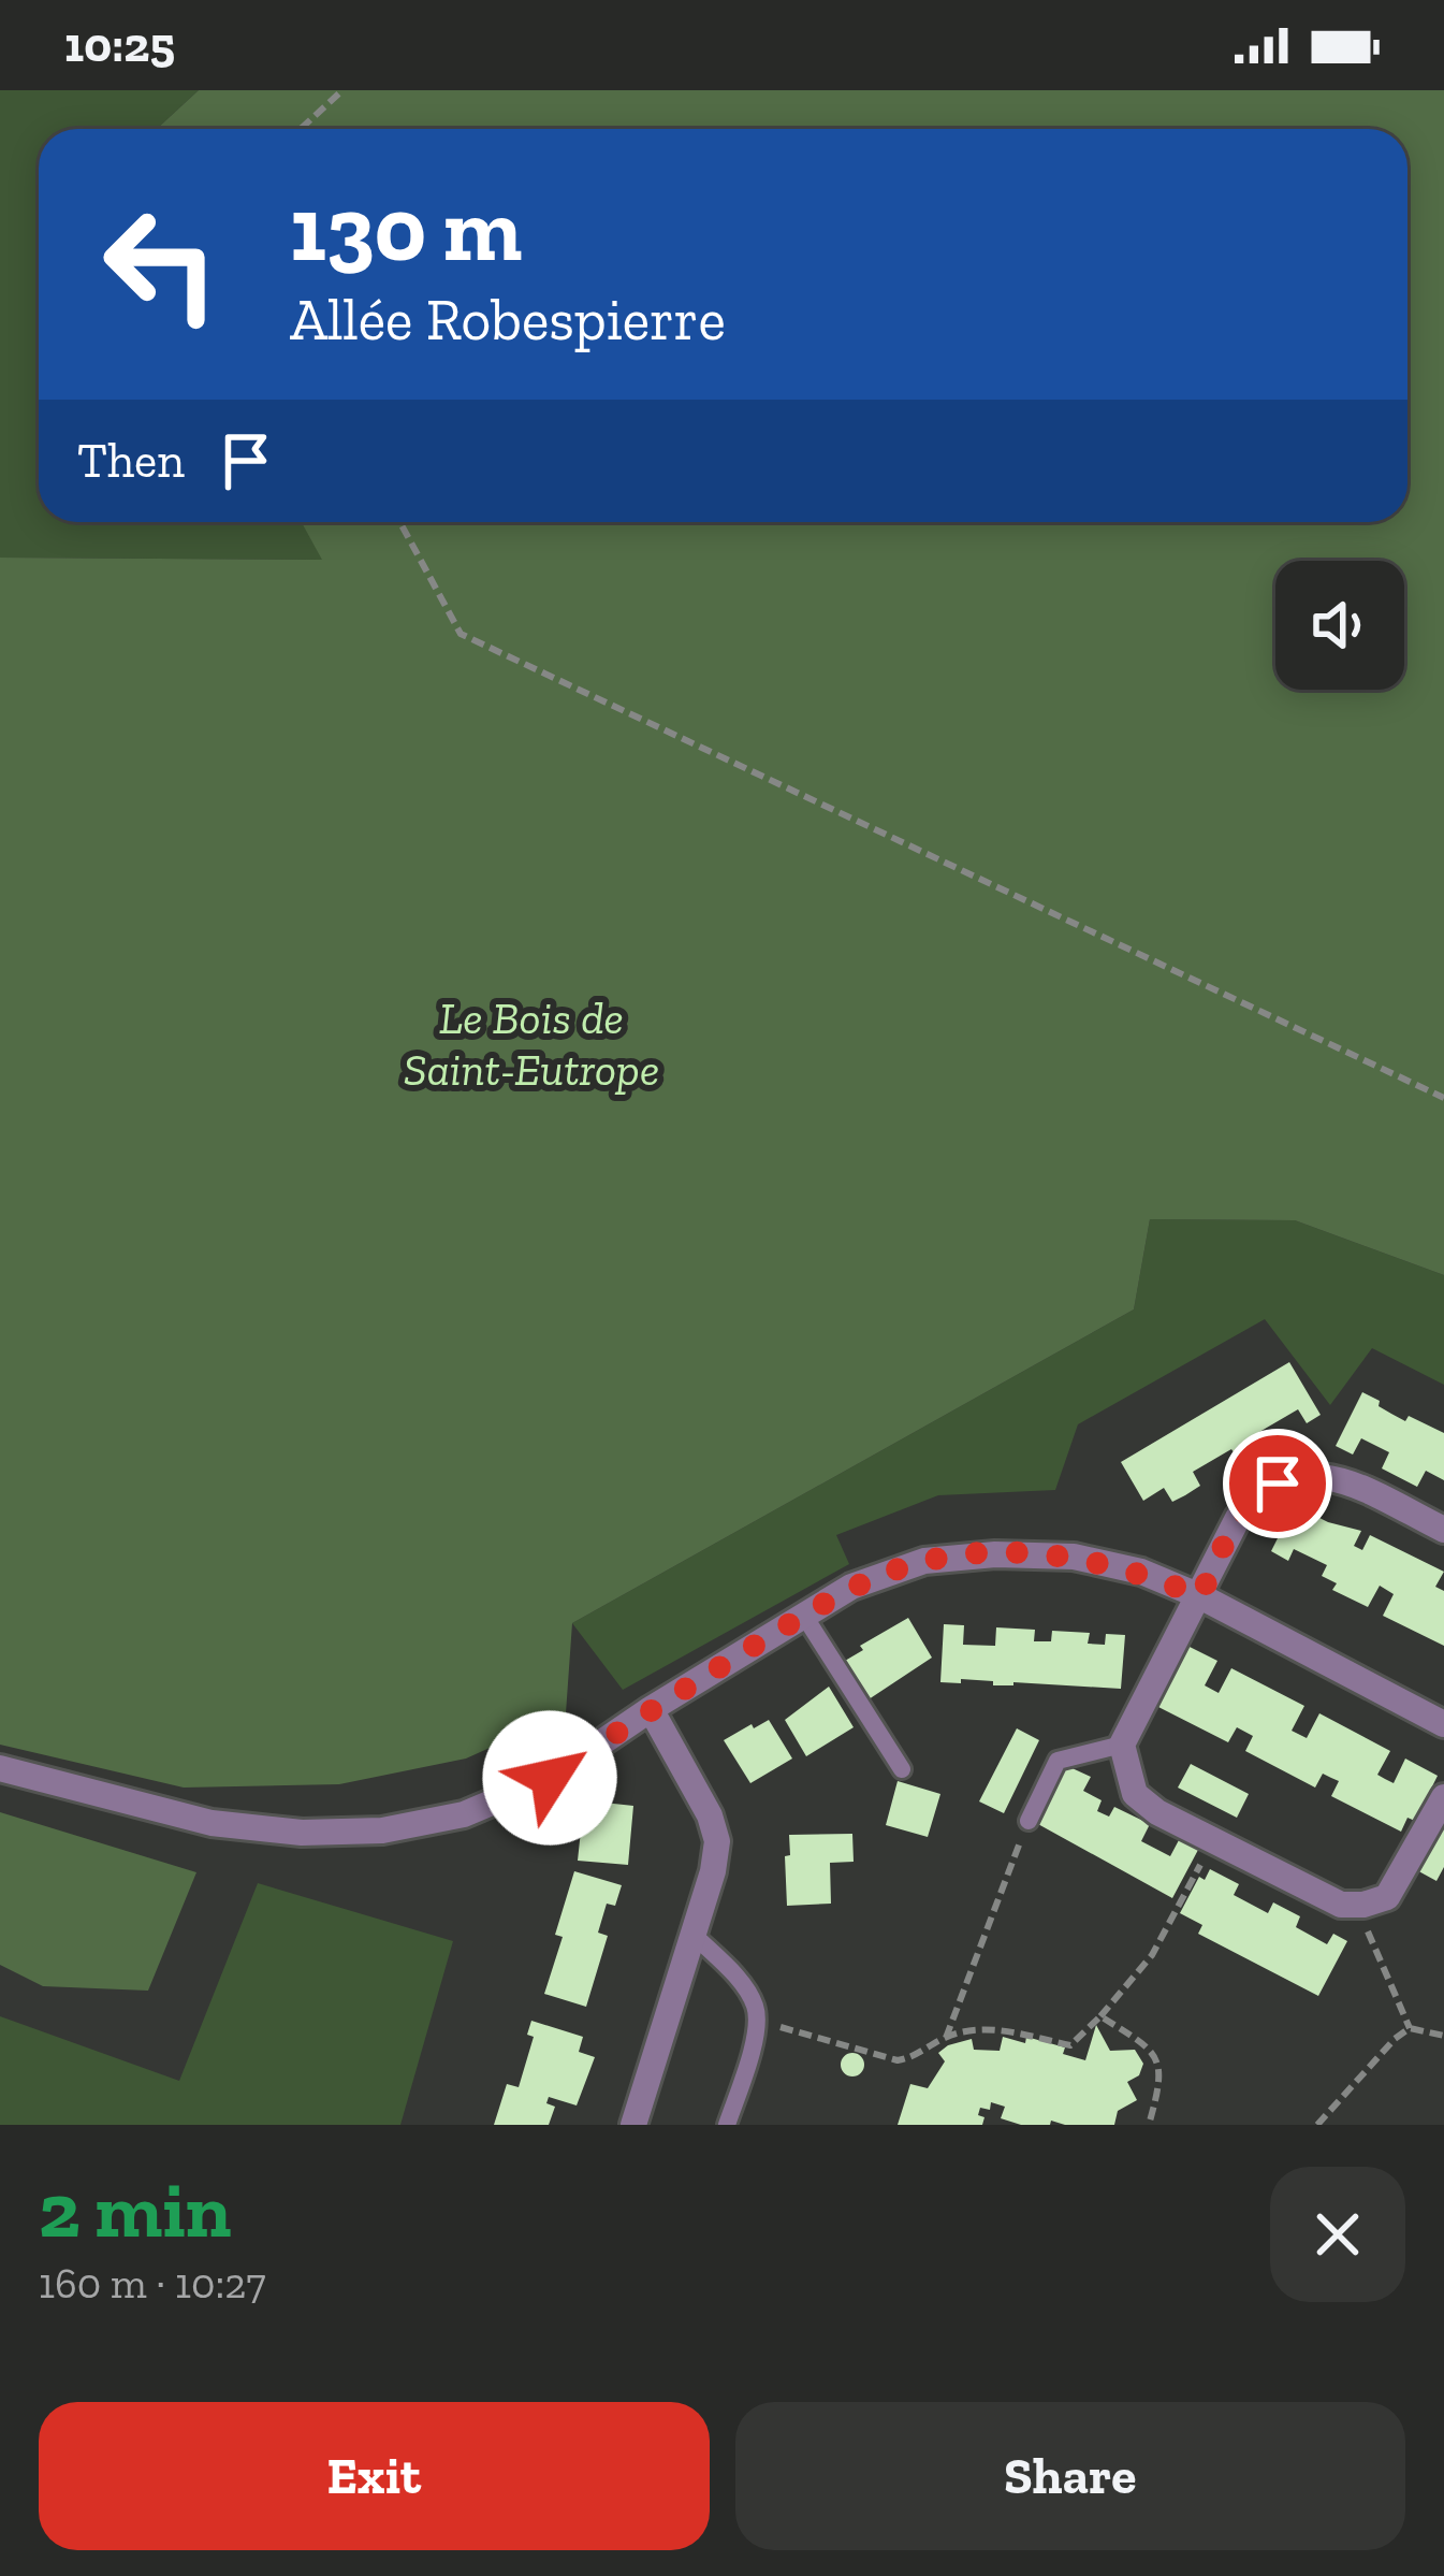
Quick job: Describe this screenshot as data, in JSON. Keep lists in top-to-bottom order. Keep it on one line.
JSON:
{"parks":["Le Bois de Saint-Eutrope"],"page":{"status":"10:25","turn":["130 m","Allée Robespierre"],"then":"Then","heading":["2 min","160 m · 10:27"],"buttons":["Exit","Share"]}}
